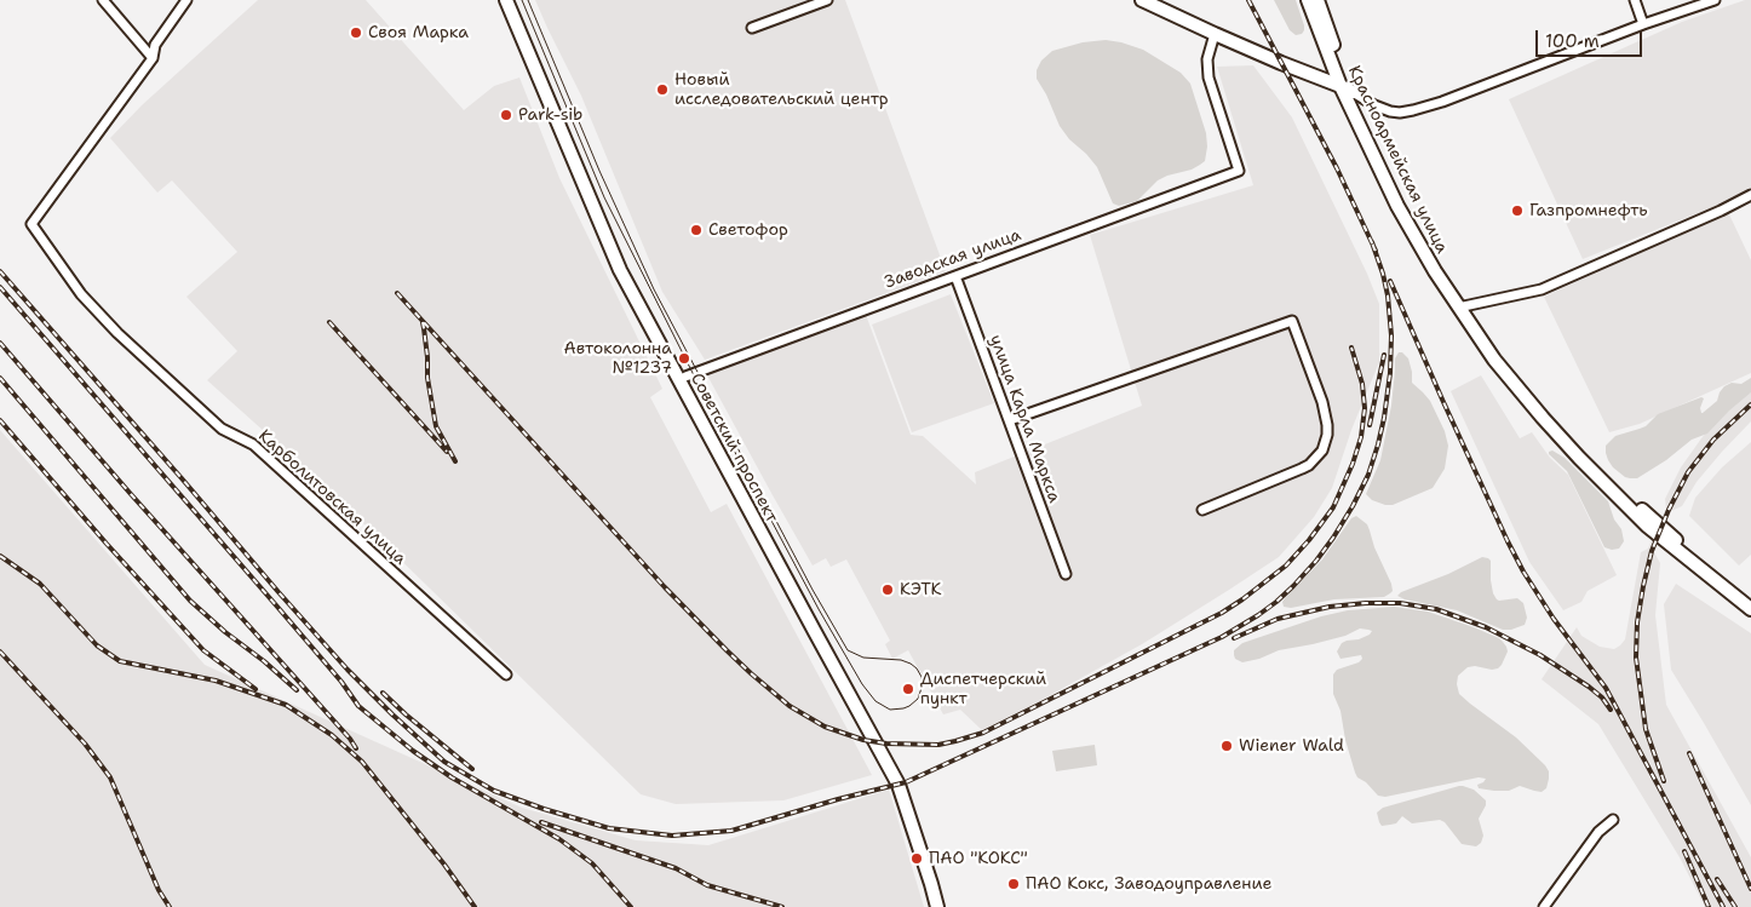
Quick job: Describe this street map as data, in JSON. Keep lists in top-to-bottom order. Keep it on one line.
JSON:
{"streets":{"main road":["Красноармейская улица","Советский проспект"],"street":["Заводская улица","улица Карла Маркса","Карболитовская улица"]},"crossings":[["Заводская улица","улица Карла Маркса"],["Заводская улица","Советский проспект"]],"places":["Своя Марка","Новый исследовательский центр","Park-sib","Газпромнефть","Светофор","Автоколонна №1237","КЭТК","Диспетчерский пункт","Wiener Wald","ПАО \"КОКС\"","ПАО Кокс, Заводоуправление"],"scale_bar":"100 m"}
